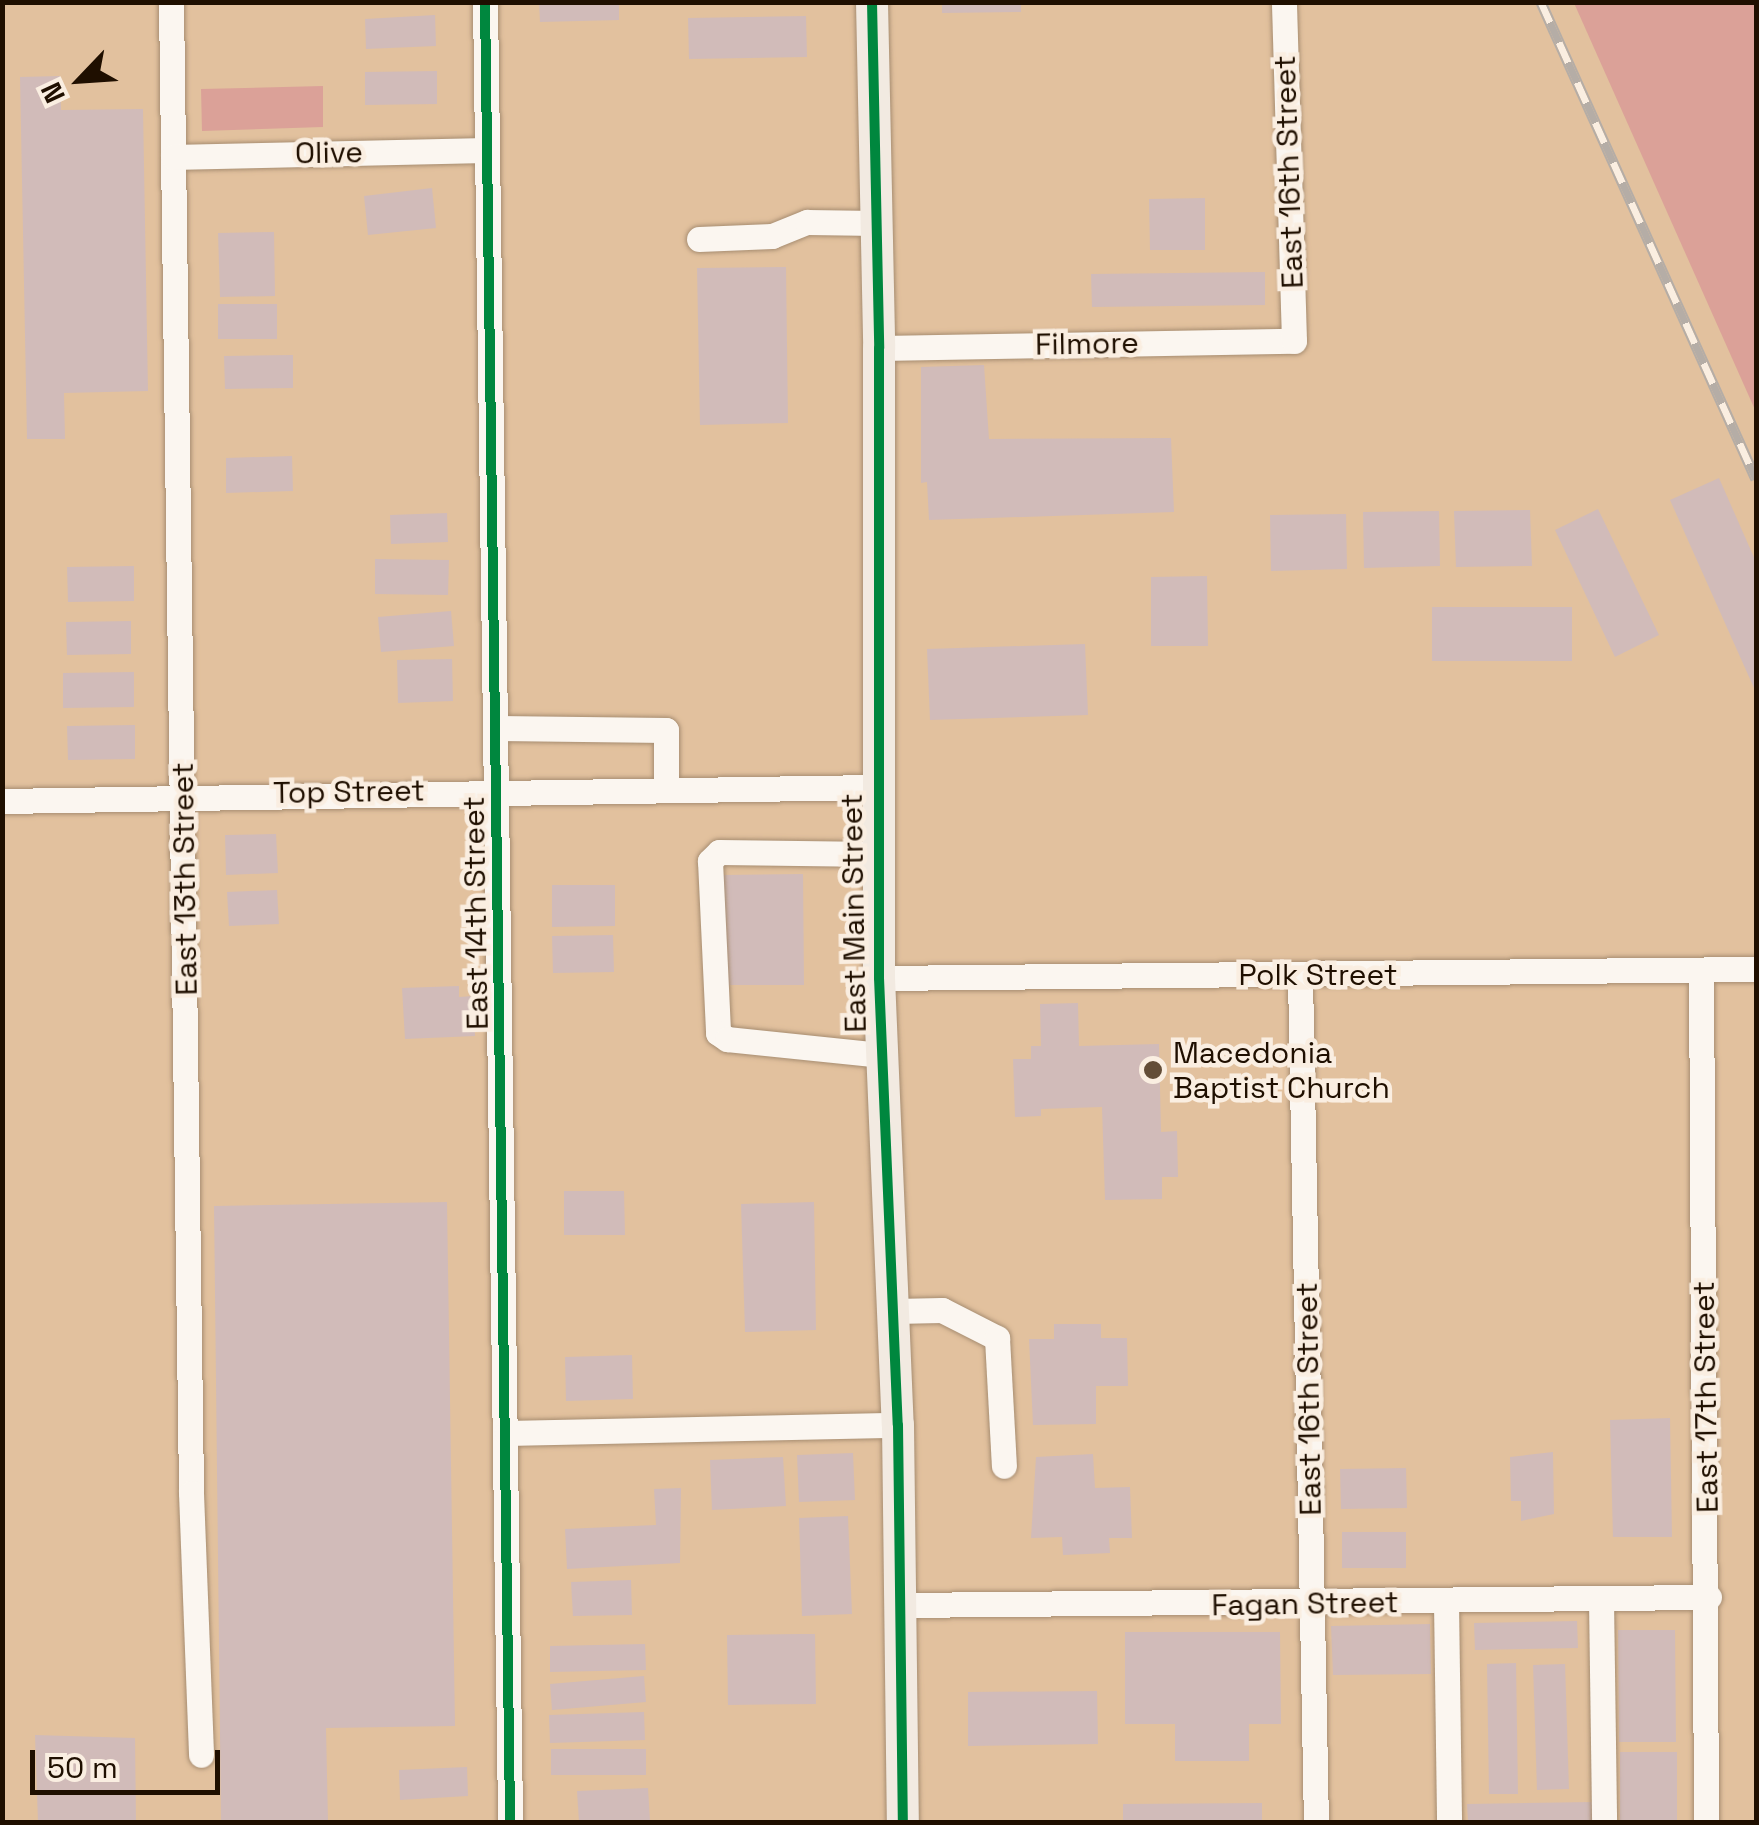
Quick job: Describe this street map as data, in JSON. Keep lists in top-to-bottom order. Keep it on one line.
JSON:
{"streets":{"main road":["East Main Street"],"street":["Olive","East 16th Street","Filmore","Top Street","East 13th Street","East 14th Street","Polk Street","East 17th Street","Fagan Street"]},"crossings":[["Olive","East 13th Street"],["Olive","East 14th Street"],["East 16th Street","Filmore"],["East 16th Street","Polk Street"],["East 16th Street","Fagan Street"],["Filmore","East Main Street"],["Top Street","East 13th Street"],["Top Street","East 14th Street"],["Top Street","East Main Street"],["East Main Street","Polk Street"],["East Main Street","Fagan Street"],["Polk Street","East 17th Street"],["East 17th Street","Fagan Street"]],"places":["Macedonia Baptist Church"],"scale_bar":"50 m","north":"bottom left"}
